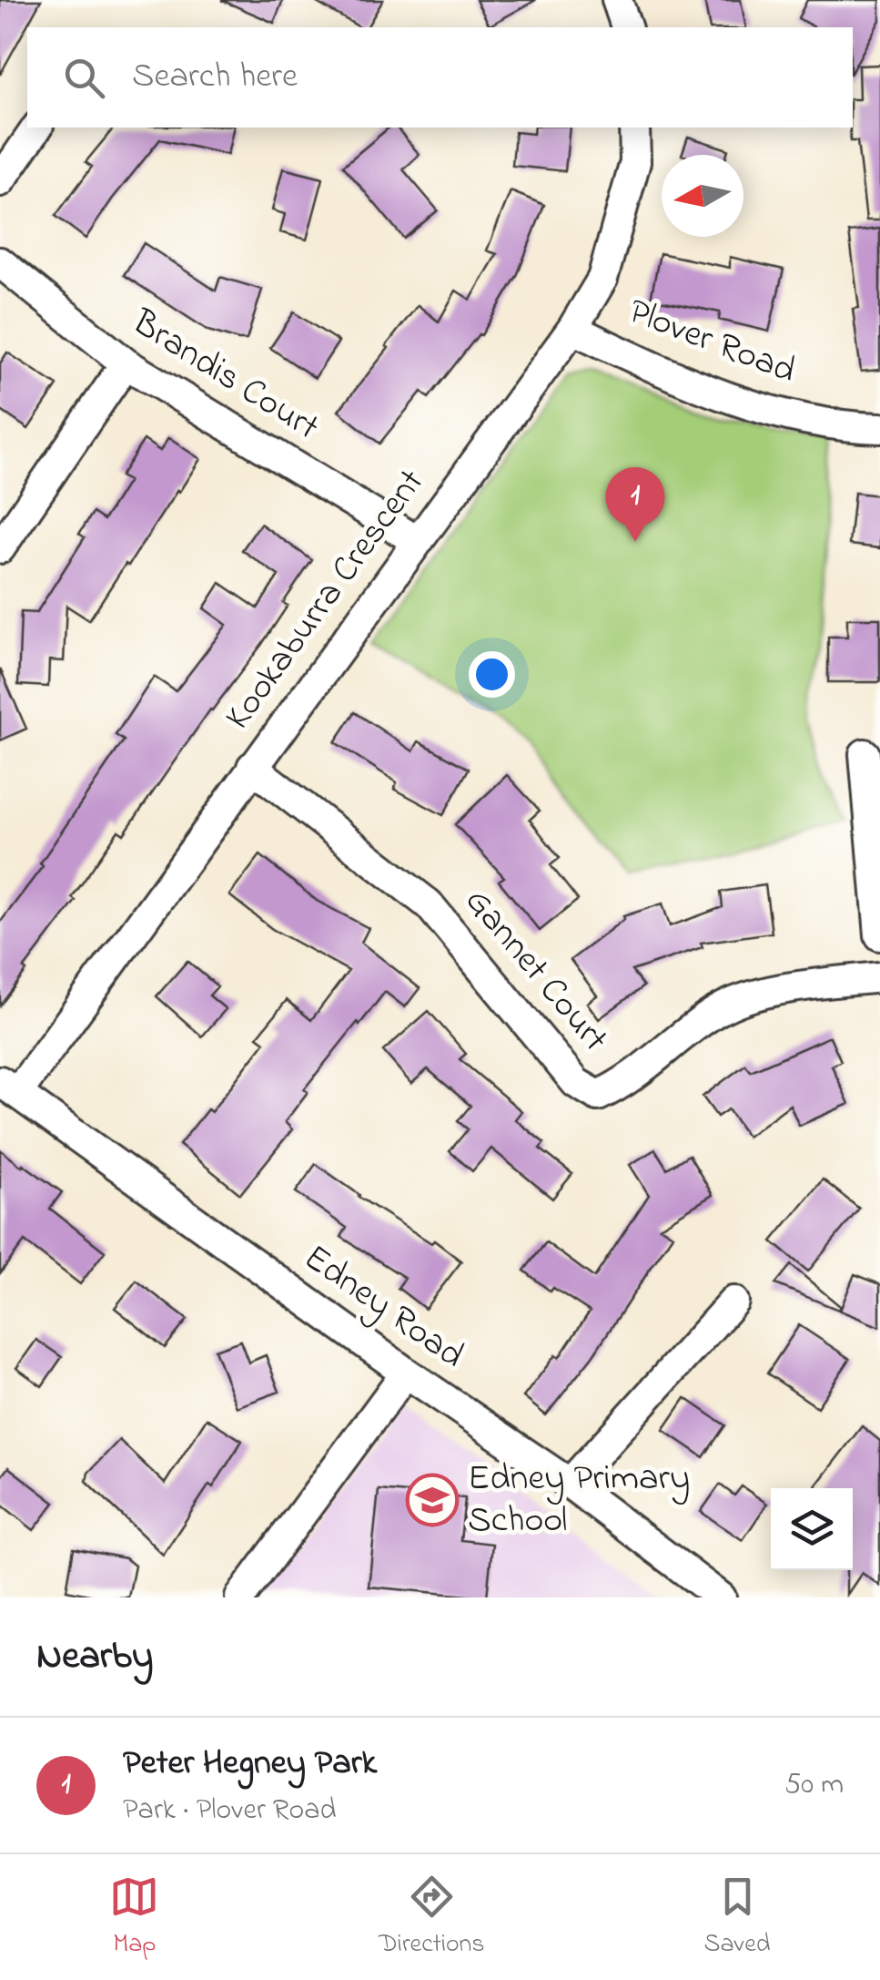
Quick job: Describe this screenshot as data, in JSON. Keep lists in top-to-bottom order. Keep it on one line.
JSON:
{"streets":{"street":["Plover Road","Brandis Court","Kookaburra Crescent","Gannet Court","Edney Road"]},"crossings":[["Plover Road","Kookaburra Crescent"],["Brandis Court","Kookaburra Crescent"],["Kookaburra Crescent","Gannet Court"],["Kookaburra Crescent","Edney Road"]],"places":{"school or university":["Edney Primary School"]},"north":"left","page":{"search":"Search here","pins":"1","heading":"Nearby","list":[{"mark":"1","name":"Peter Hegney Park","note":"Park · Plover Road","value":"50 m"}],"nav":["Map","Directions","Saved"]}}
